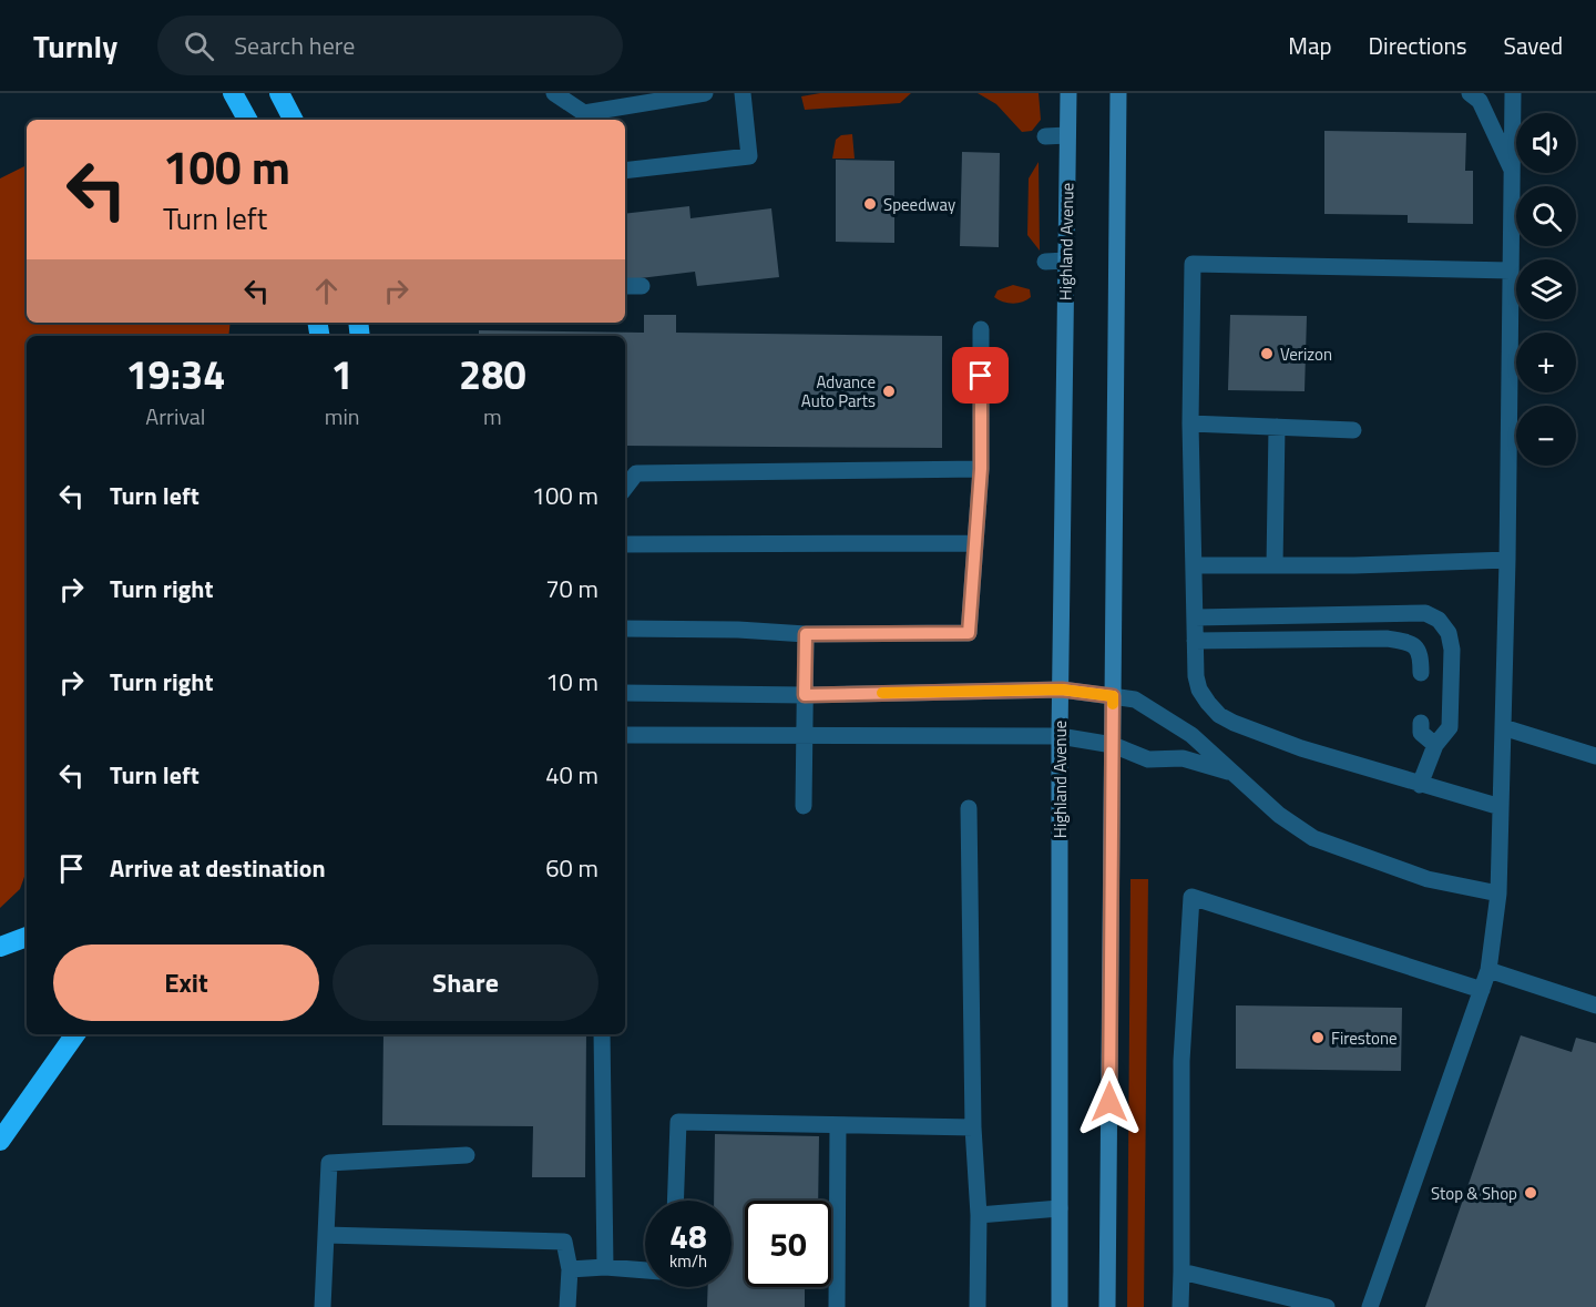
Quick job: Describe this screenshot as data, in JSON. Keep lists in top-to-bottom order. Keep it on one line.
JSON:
{"streets":{"main road":["Highland Avenue"]},"places":["Speedway","Verizon","Advance Auto Parts","Firestone","Stop & Shop"],"page":{"header":"Turnly","search":"Search here","nav":["Map","Directions","Saved"],"map_buttons":["+","−"],"turn":["100 m","Turn left"],"eta":["19:34","Arrival","1","min","280","m"],"list":[{"name":"Turn left","value":"100 m"},{"name":"Turn right","value":"70 m"},{"name":"Turn right","value":"10 m"},{"name":"Turn left","value":"40 m"},{"name":"Arrive at destination","value":"60 m"}],"buttons":["Exit","Share"],"speed":"48 km/h","limit":"50"}}
